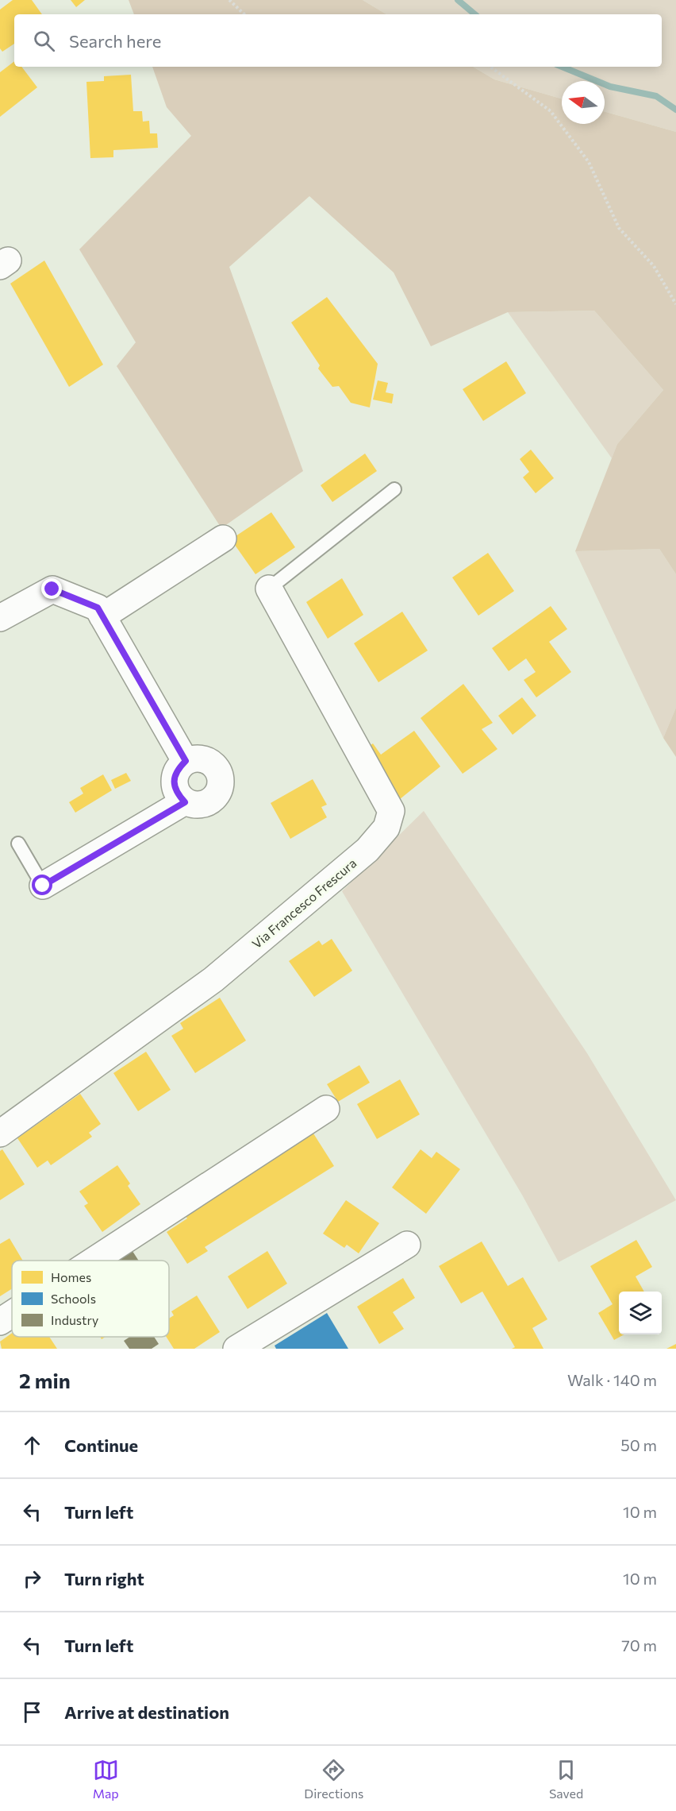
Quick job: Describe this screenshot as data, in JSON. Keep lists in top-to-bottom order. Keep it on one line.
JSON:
{"streets":{"street":["Via Francesco Frescura"]},"legend":["Homes","Schools","Industry"],"north":"left","page":{"search":"Search here","heading":["2 min","Walk · 140 m"],"list":[["Continue","50 m"],["Turn left","10 m"],["Turn right","10 m"],["Turn left","70 m"],"Arrive at destination"],"nav":["Map","Directions","Saved"]}}
